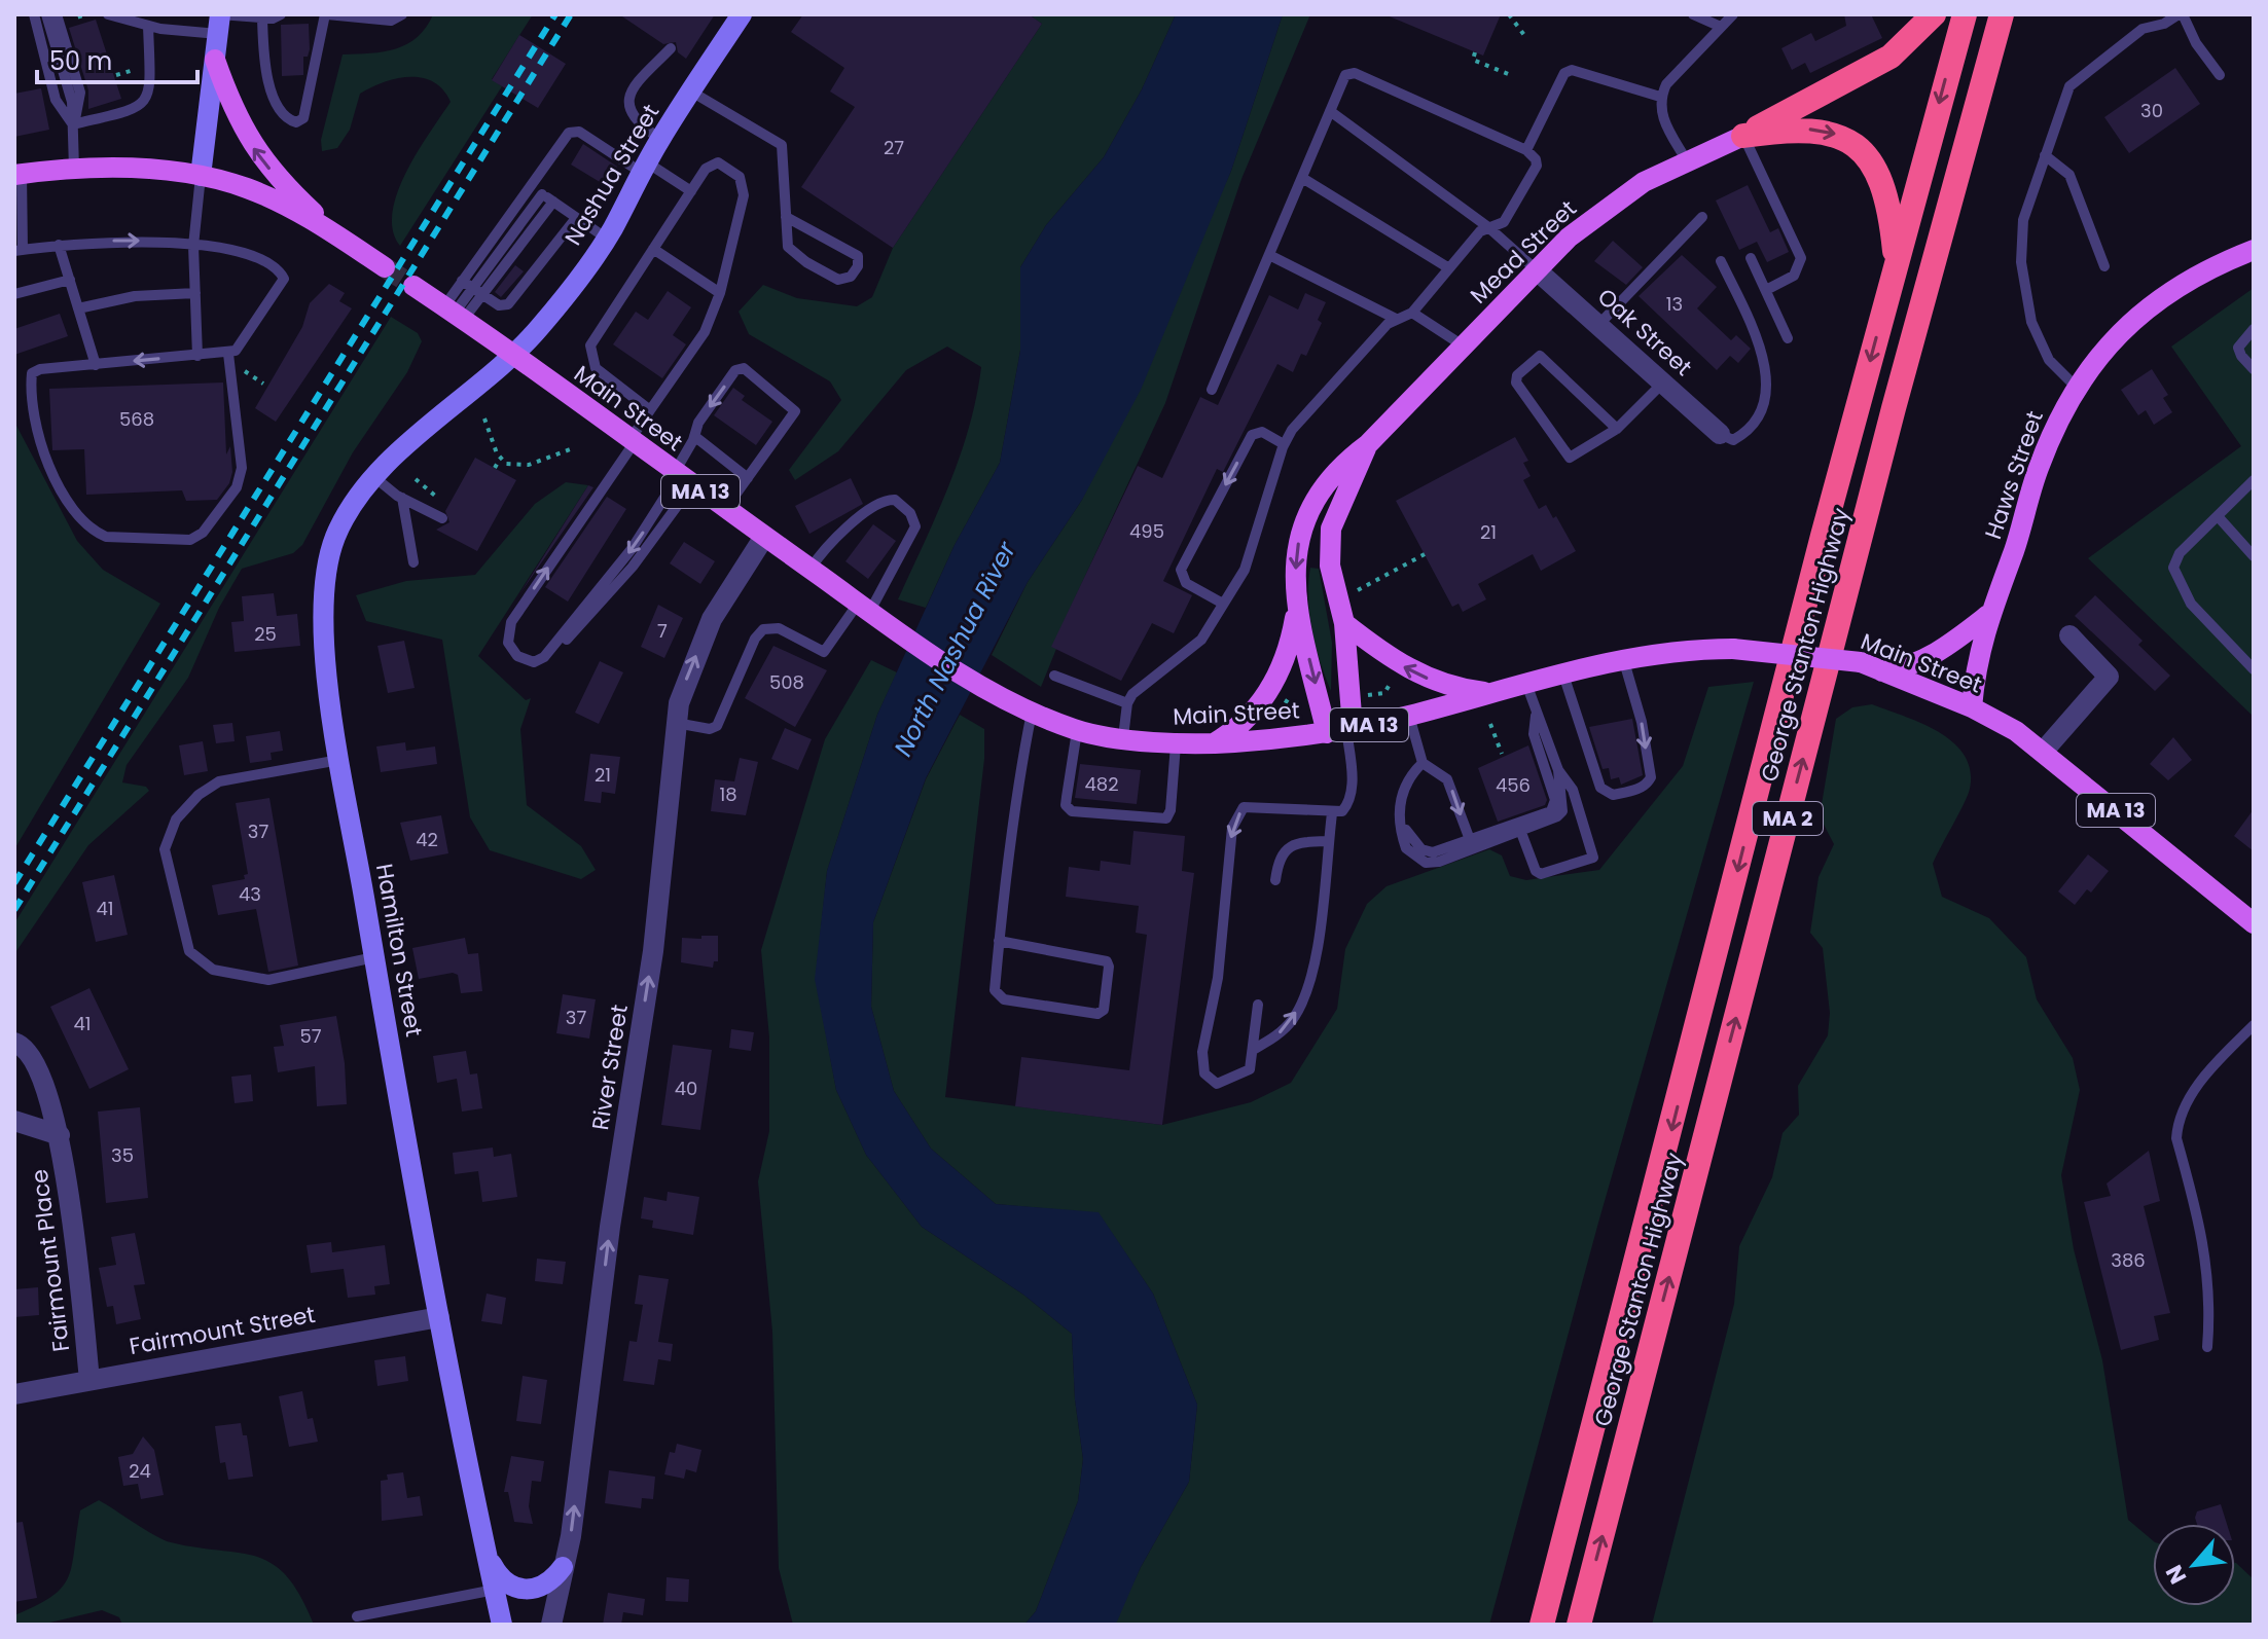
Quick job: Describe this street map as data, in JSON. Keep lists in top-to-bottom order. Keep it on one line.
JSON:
{"streets":{"highway":["George Stanton Highway","MA 2"],"main road":["Nashua Street","Mead Street","Main Street","Haws Street","MA 13","Hamilton Street"],"street":["Oak Street","River Street","Fairmount Place","Fairmount Street"]},"crossings":[["Nashua Street","Main Street"],["Nashua Street","Hamilton Street"],["Mead Street","Oak Street"],["Mead Street","Main Street"],["Main Street","Haws Street"],["Main Street","Hamilton Street"],["Main Street","River Street"],["Hamilton Street","Fairmount Street"],["Fairmount Place","Fairmount Street"]],"one_way":["River Street"],"water":["North Nashua River"],"house_numbers":["30","27","13","568","495","21","7","25","508","21","482","456","18","37","42","43","41","37","41","57","40","35","386","24"],"scale_bar":"50 m","north":"bottom left"}
